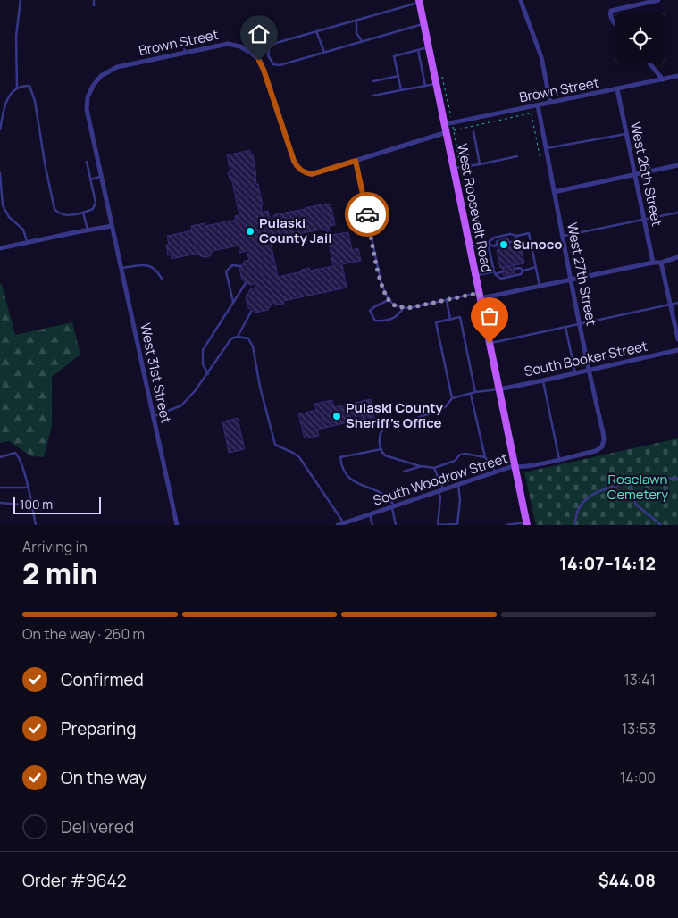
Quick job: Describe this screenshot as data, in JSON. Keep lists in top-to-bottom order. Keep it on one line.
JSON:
{"streets":{"main road":["West Roosevelt Road"],"street":["Brown Street","West 26th Street","West 27th Street","South Booker Street","West 31st Street","South Woodrow Street"]},"crossings":[["Brown Street","West 26th Street"],["Brown Street","West Roosevelt Road"],["Brown Street","West 27th Street"],["Brown Street","West 31st Street"],["West Roosevelt Road","South Booker Street"],["West Roosevelt Road","South Woodrow Street"],["West 27th Street","South Booker Street"],["West 27th Street","South Woodrow Street"]],"parks":["Roselawn Cemetery"],"places":["Pulaski County Jail","Sunoco","Pulaski County Sheriff's Office"],"scale_bar":"100 m","page":{"scale":"100 m","heading":["2 min","Arriving in","14:07–14:12"],"panel":["Order #9642","$44.08"],"bar":"On the way · 260 m","list":[["Confirmed","13:41"],["Preparing","13:53"],["On the way","14:00"],"Delivered"]}}
